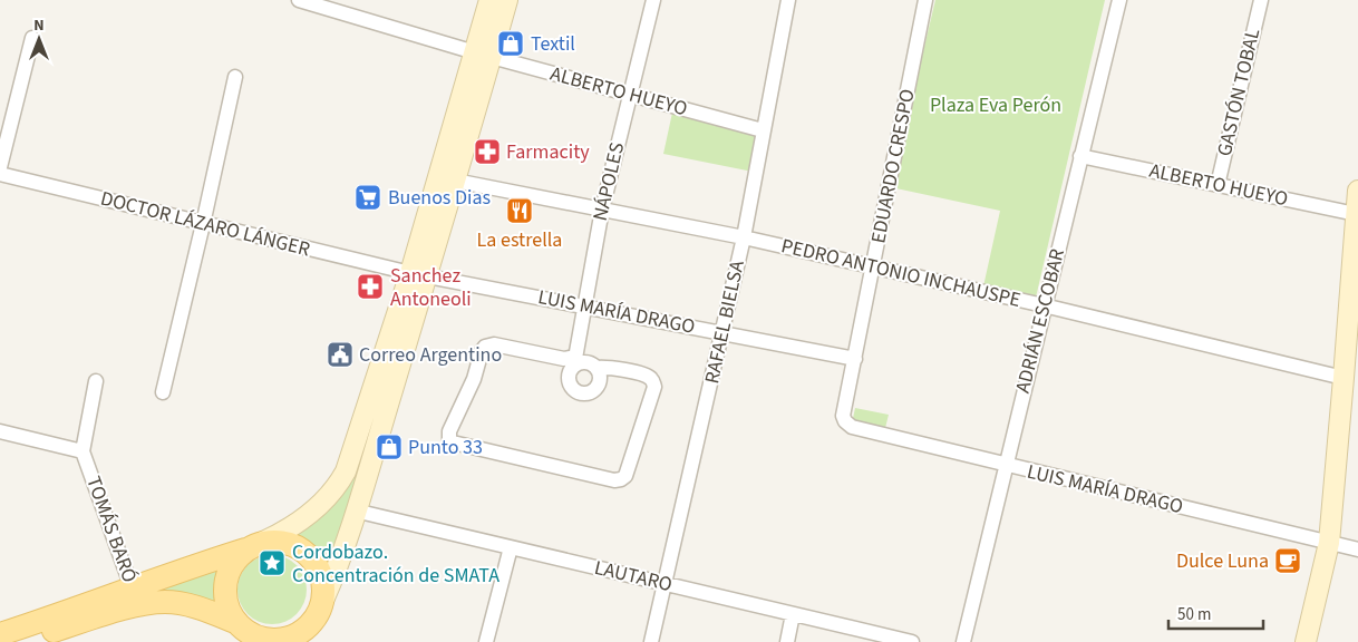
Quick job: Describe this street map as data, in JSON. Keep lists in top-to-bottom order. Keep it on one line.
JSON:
{"streets":{"street":["ALBERTO HUEYO","GASTÓN TOBAL","EDUARDO CRESPO","NÁPOLES","DOCTOR LÁZARO LÁNGER","PEDRO ANTONIO INCHAUSPE","LUIS MARÍA DRAGO","ADRIÁN ESCOBAR","RAFAEL BIELSA","TOMÁS BARÓ","LAUTARO"]},"crossings":[["ALBERTO HUEYO","GASTÓN TOBAL"],["ALBERTO HUEYO","NÁPOLES"],["ALBERTO HUEYO","ADRIÁN ESCOBAR"],["ALBERTO HUEYO","RAFAEL BIELSA"],["EDUARDO CRESPO","PEDRO ANTONIO INCHAUSPE"],["EDUARDO CRESPO","LUIS MARÍA DRAGO"],["NÁPOLES","PEDRO ANTONIO INCHAUSPE"],["NÁPOLES","LUIS MARÍA DRAGO"],["DOCTOR LÁZARO LÁNGER","LUIS MARÍA DRAGO"],["PEDRO ANTONIO INCHAUSPE","ADRIÁN ESCOBAR"],["PEDRO ANTONIO INCHAUSPE","RAFAEL BIELSA"],["LUIS MARÍA DRAGO","ADRIÁN ESCOBAR"],["LUIS MARÍA DRAGO","RAFAEL BIELSA"],["RAFAEL BIELSA","LAUTARO"]],"parks":["Plaza Eva Perón"],"places":{"shop":["Textil","Punto 33"],"pharmacy":["Farmacity","Sanchez Antoneoli"],"supermarket":["Buenos Dias"],"restaurant":["La estrella"],"public building":["Correo Argentino"],"cafe":["Dulce Luna"],"place":["Cordobazo. Concentración de SMATA"]},"scale_bar":"50 m","north":"top"}
